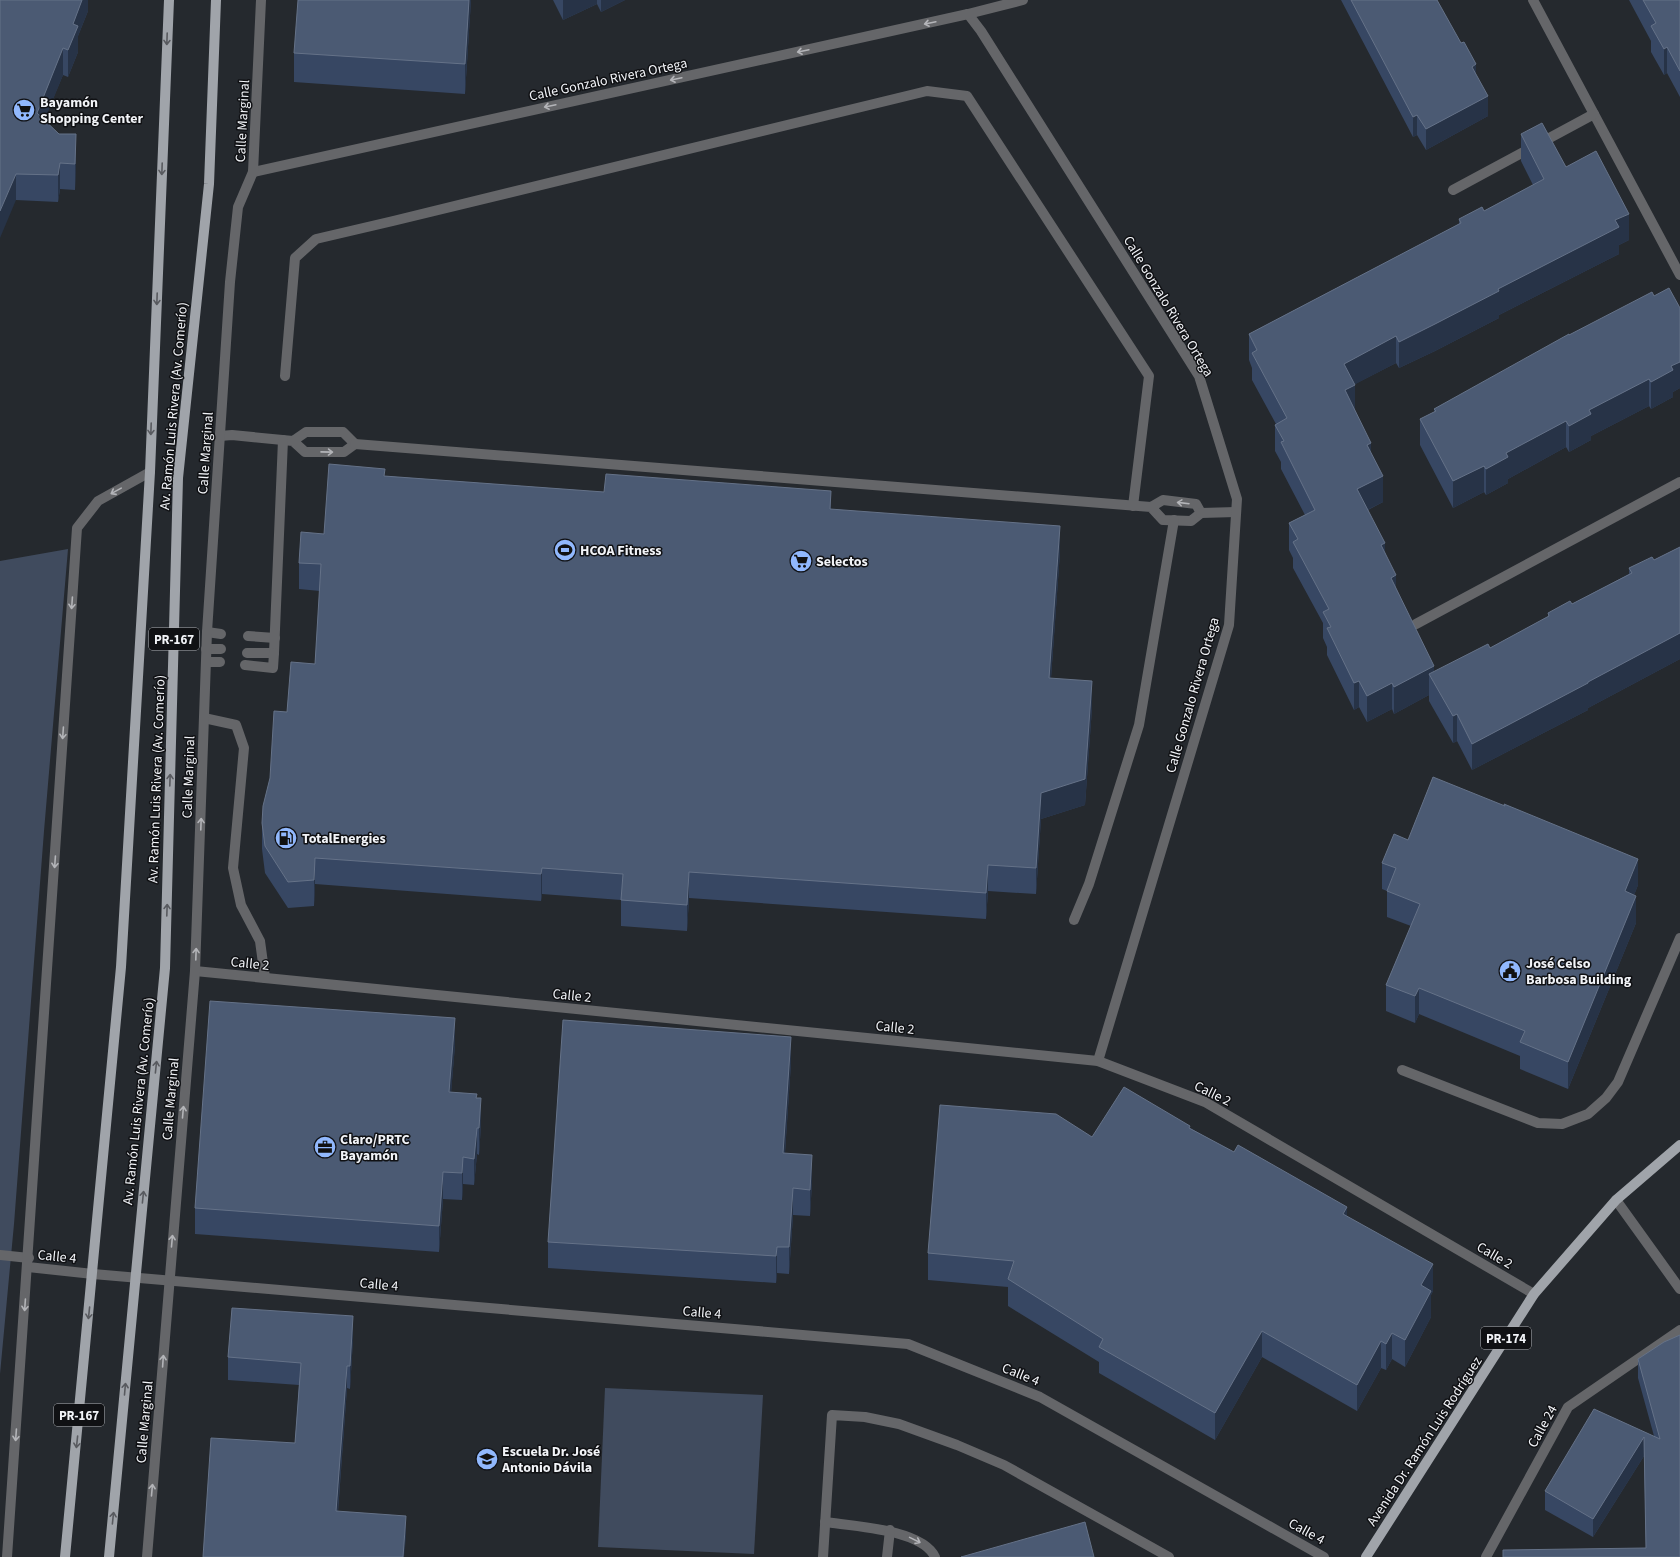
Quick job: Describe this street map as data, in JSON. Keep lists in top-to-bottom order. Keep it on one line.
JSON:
{"streets":{"main road":["Av. Ramón Luis Rivera (Av. Comerío)","PR-167","PR-174","Avenida Dr. Ramón Luis Rodríguez"],"street":["Calle Gonzalo Rivera Ortega","Calle Marginal","Calle 2","Calle 4","Calle 24"]},"crossings":[["Calle Gonzalo Rivera Ortega","Calle Marginal"],["Calle Gonzalo Rivera Ortega","Calle 2"],["Calle Marginal","Calle 2"],["Calle Marginal","Calle 4"],["Av. Ramón Luis Rivera (Av. Comerío)","Calle 4"],["Calle 2","Avenida Dr. Ramón Luis Rodríguez"]],"one_way":["Calle Gonzalo Rivera Ortega","Calle Marginal"],"places":{"supermarket":["Bayamón Shopping Center","Selectos"],"sports":["HCOA Fitness"],"fuel station":["TotalEnergies"],"public building":["José Celso Barbosa Building"],"office":["Claro/PRTC Bayamón"],"school or university":["Escuela Dr. José Antonio Dávila"]}}
